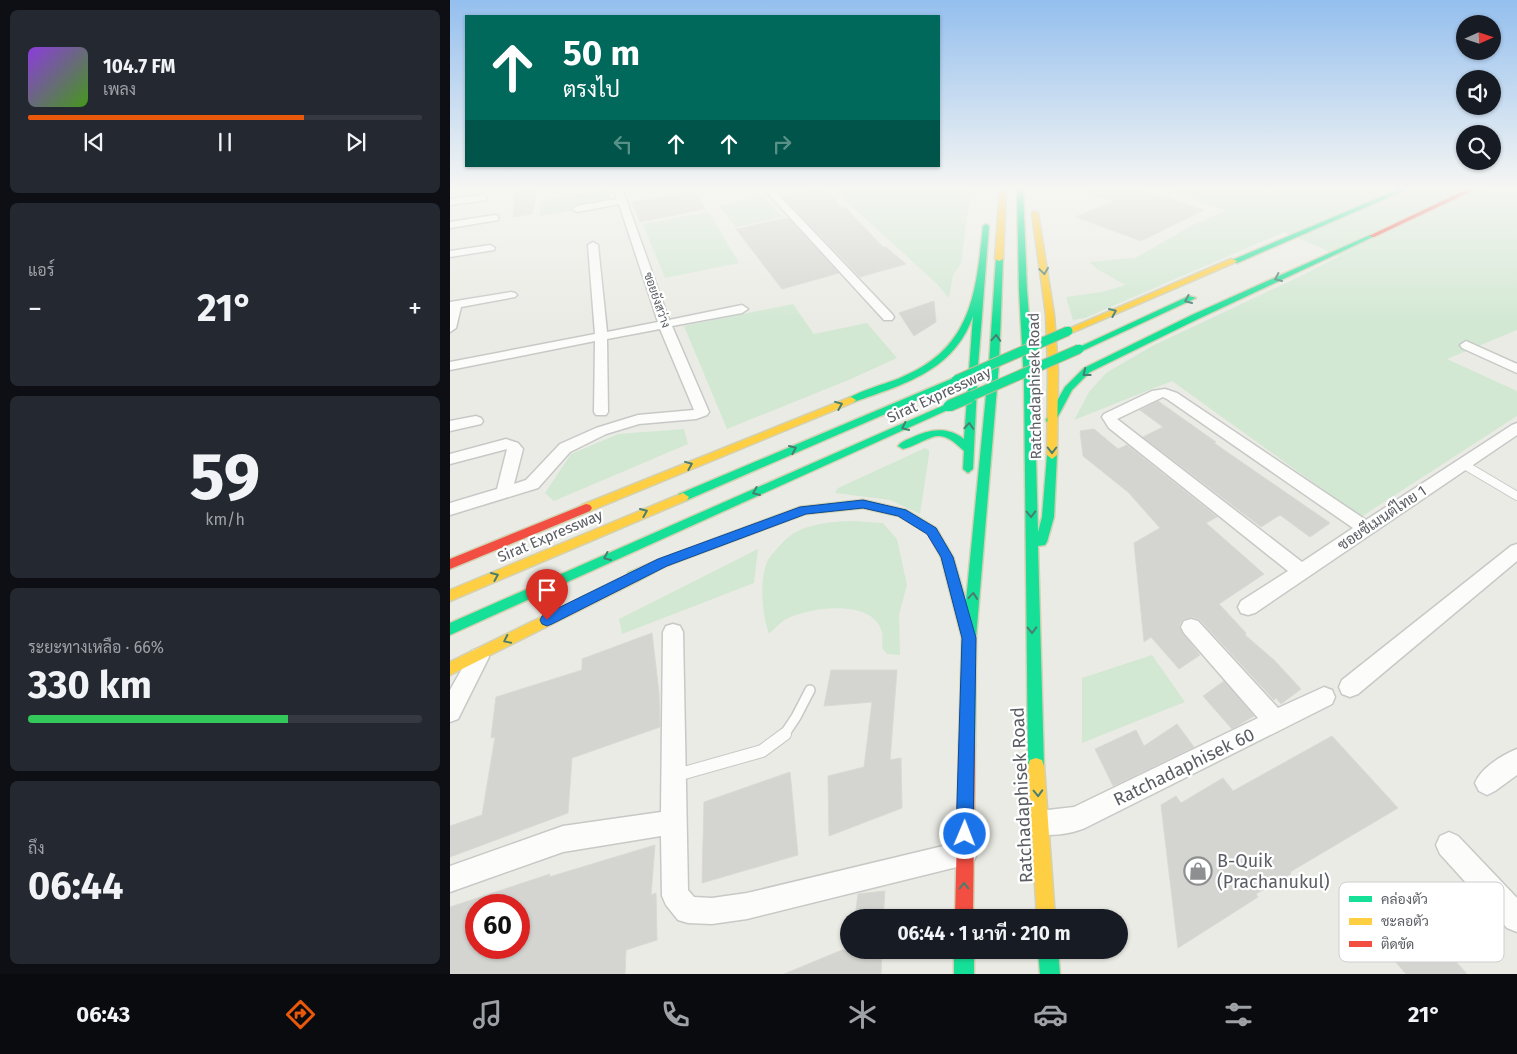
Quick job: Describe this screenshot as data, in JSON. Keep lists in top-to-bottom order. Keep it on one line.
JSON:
{"streets":{"main road":["Ratchadaphisek Road","Sirat Expressway"],"street":["ซอยยังสว่าง","ซอยซีเมนต์ไทย 1","Ratchadaphisek 60"]},"crossings":[["Ratchadaphisek Road","Ratchadaphisek 60"]],"places":{"shop":["B-Quik (Prachanukul)"]},"legend":["คล่องตัว","ชะลอตัว","ติดขัด"],"north":"right","page":{"turn":["50 m","ตรงไป"],"song":["104.7 FM","เพลง"],"tile":["แอร์",["59","km/h"],["ระยะทางเหลือ · 66%","330 km"],["ถึง","06:44"]],"heat":["−","21°","+"],"limit":"60","trip":"06:44 · 1 นาที · 210 m","tabs":["06:43","21°"]}}
